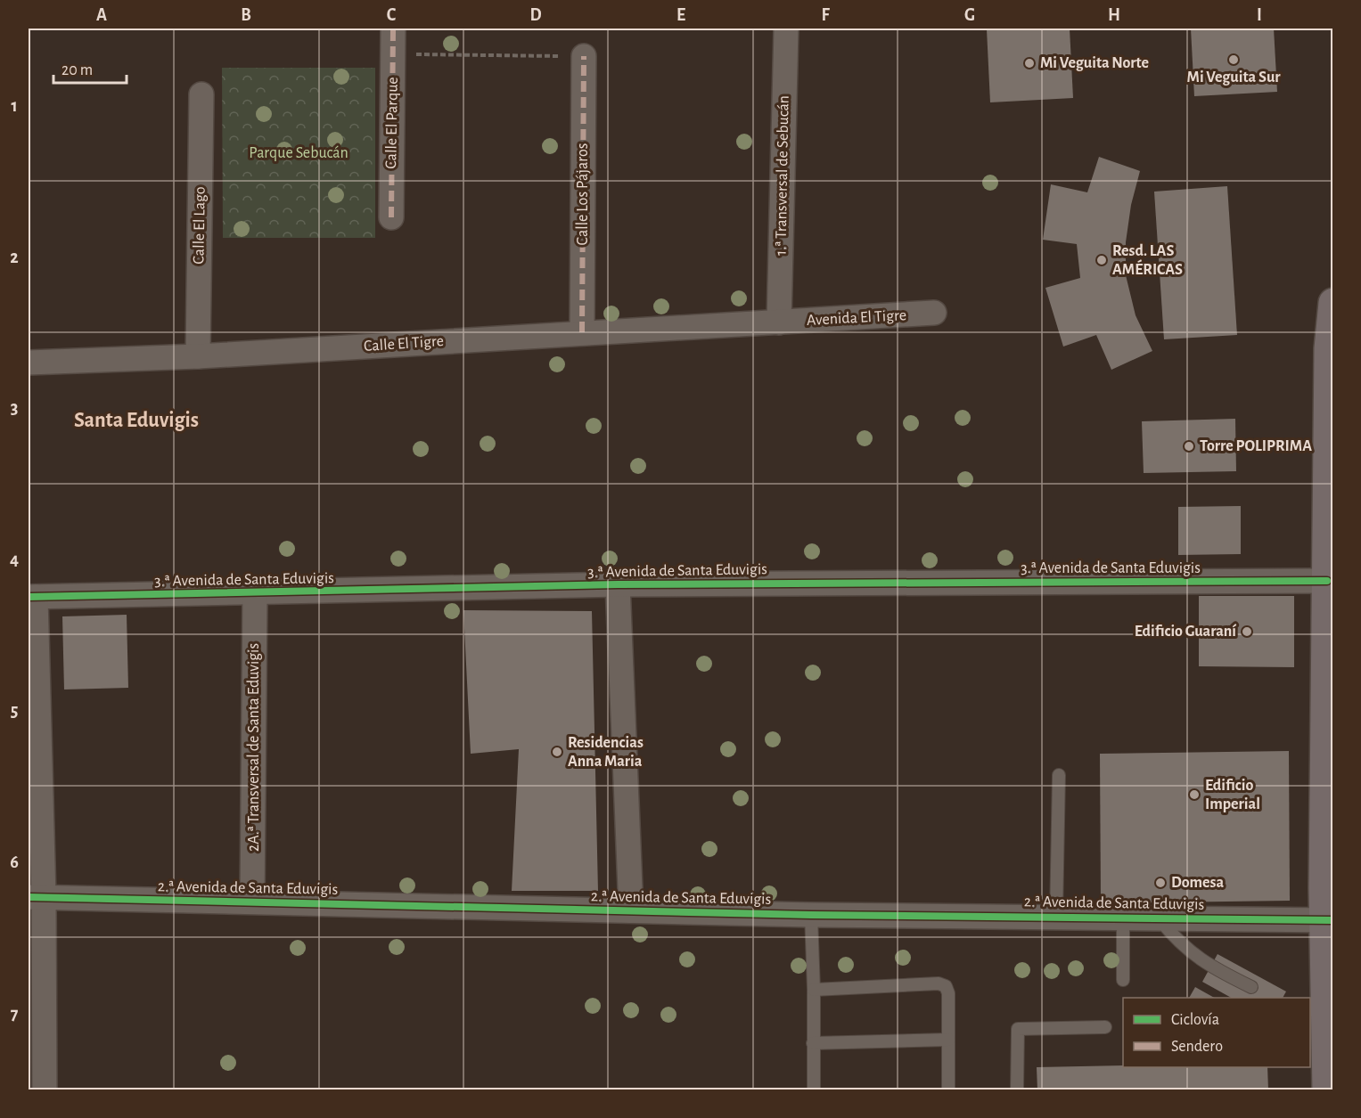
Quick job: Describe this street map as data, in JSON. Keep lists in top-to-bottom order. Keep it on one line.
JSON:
{"streets":{"street":["Calle El Parque","1.ª Transversal de Sebucán","Calle Los Pájaros","Calle El Lago","Avenida El Tigre","Calle El Tigre","3.ª Avenida de Santa Eduvigis","2A.ª Transversal de Santa Eduvigis","2.ª Avenida de Santa Eduvigis"]},"crossings":[["1.ª Transversal de Sebucán","Avenida El Tigre"],["1.ª Transversal de Sebucán","Calle El Tigre"],["Calle Los Pájaros","Calle El Tigre"],["Calle El Lago","Calle El Tigre"],["Avenida El Tigre","Calle El Tigre"],["3.ª Avenida de Santa Eduvigis","2A.ª Transversal de Santa Eduvigis"],["2A.ª Transversal de Santa Eduvigis","2.ª Avenida de Santa Eduvigis"]],"districts":["Santa Eduvigis"],"parks":["Parque Sebucán"],"places":["Mi Veguita Sur","Mi Veguita Norte","Resd. LAS AMÉRICAS","Torre POLIPRIMA","Edificio Guaraní","Residencias Anna Maria","Edificio Imperial","Domesa"],"legend":["Ciclovía","Sendero"],"scale_bar":"20 m","grid":{"columns":["A","B","C","D","E","F","G","H","I"],"rows":["1","2","3","4","5","6","7"]}}
